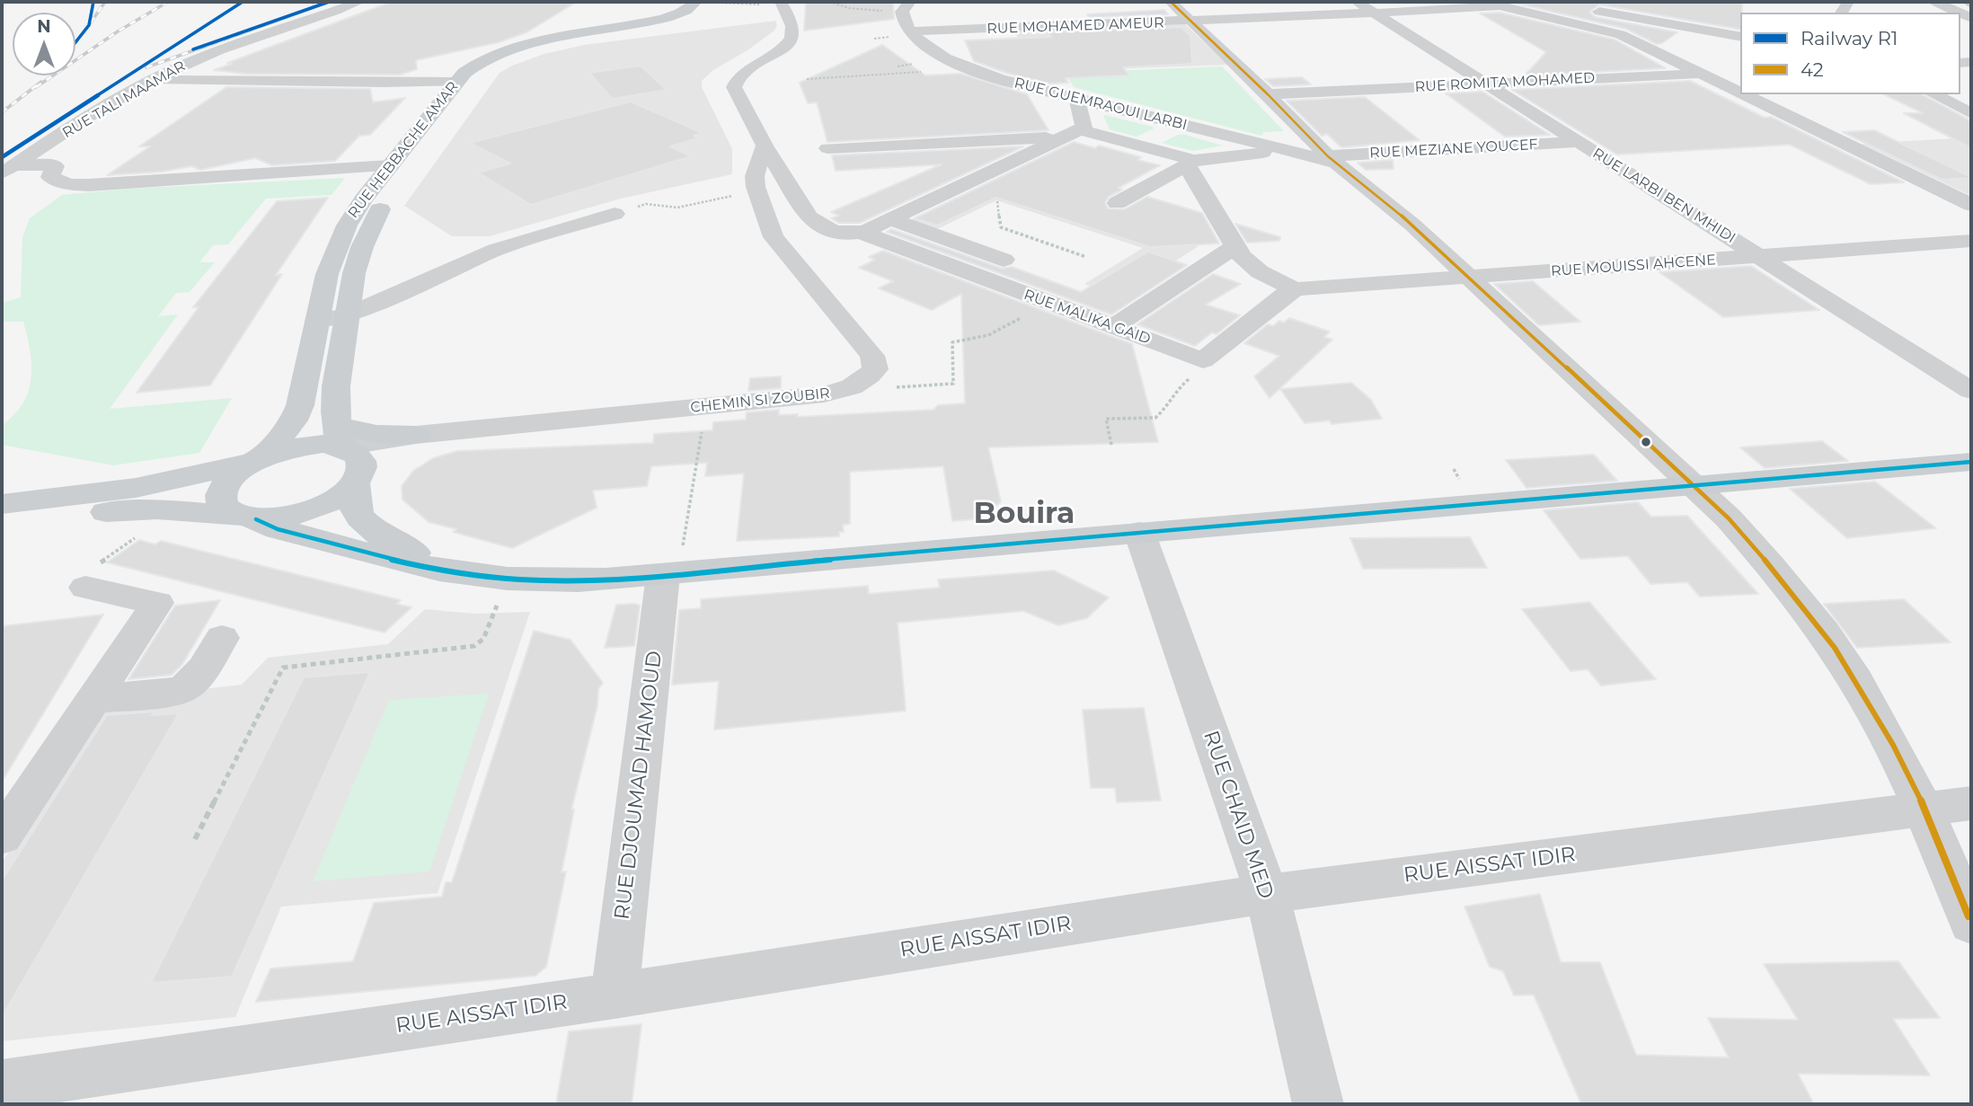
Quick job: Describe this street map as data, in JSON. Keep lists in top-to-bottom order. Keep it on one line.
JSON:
{"streets":{"main road":["RUE HEBBACHE AMAR"],"street":["RUE MOHAMED AMEUR","RUE ROMITA MOHAMED","RUE TALI MAAMAR","RUE GUEMRAOUI LARBI","RUE MEZIANE YOUCEF","RUE LARBI BEN MHIDI","RUE MOUISSI AHCENE","RUE MALIKA GAID","CHEMIN SI ZOUBIR","RUE DJOUMAD HAMOUD","RUE CHAID MED","RUE AISSAT IDIR"]},"crossings":[["RUE MOHAMED AMEUR","RUE ROMITA MOHAMED"],["RUE MOHAMED AMEUR","RUE GUEMRAOUI LARBI"],["RUE MOHAMED AMEUR","RUE LARBI BEN MHIDI"],["RUE ROMITA MOHAMED","RUE LARBI BEN MHIDI"],["RUE GUEMRAOUI LARBI","RUE MEZIANE YOUCEF"],["RUE MEZIANE YOUCEF","RUE LARBI BEN MHIDI"],["RUE LARBI BEN MHIDI","RUE MOUISSI AHCENE"],["RUE MALIKA GAID","CHEMIN SI ZOUBIR"],["RUE DJOUMAD HAMOUD","RUE AISSAT IDIR"],["RUE CHAID MED","RUE AISSAT IDIR"]],"districts":["Bouira"],"lines":["rail line R1","transit line 42"],"legend":["Railway R1","42"],"north":"top"}
